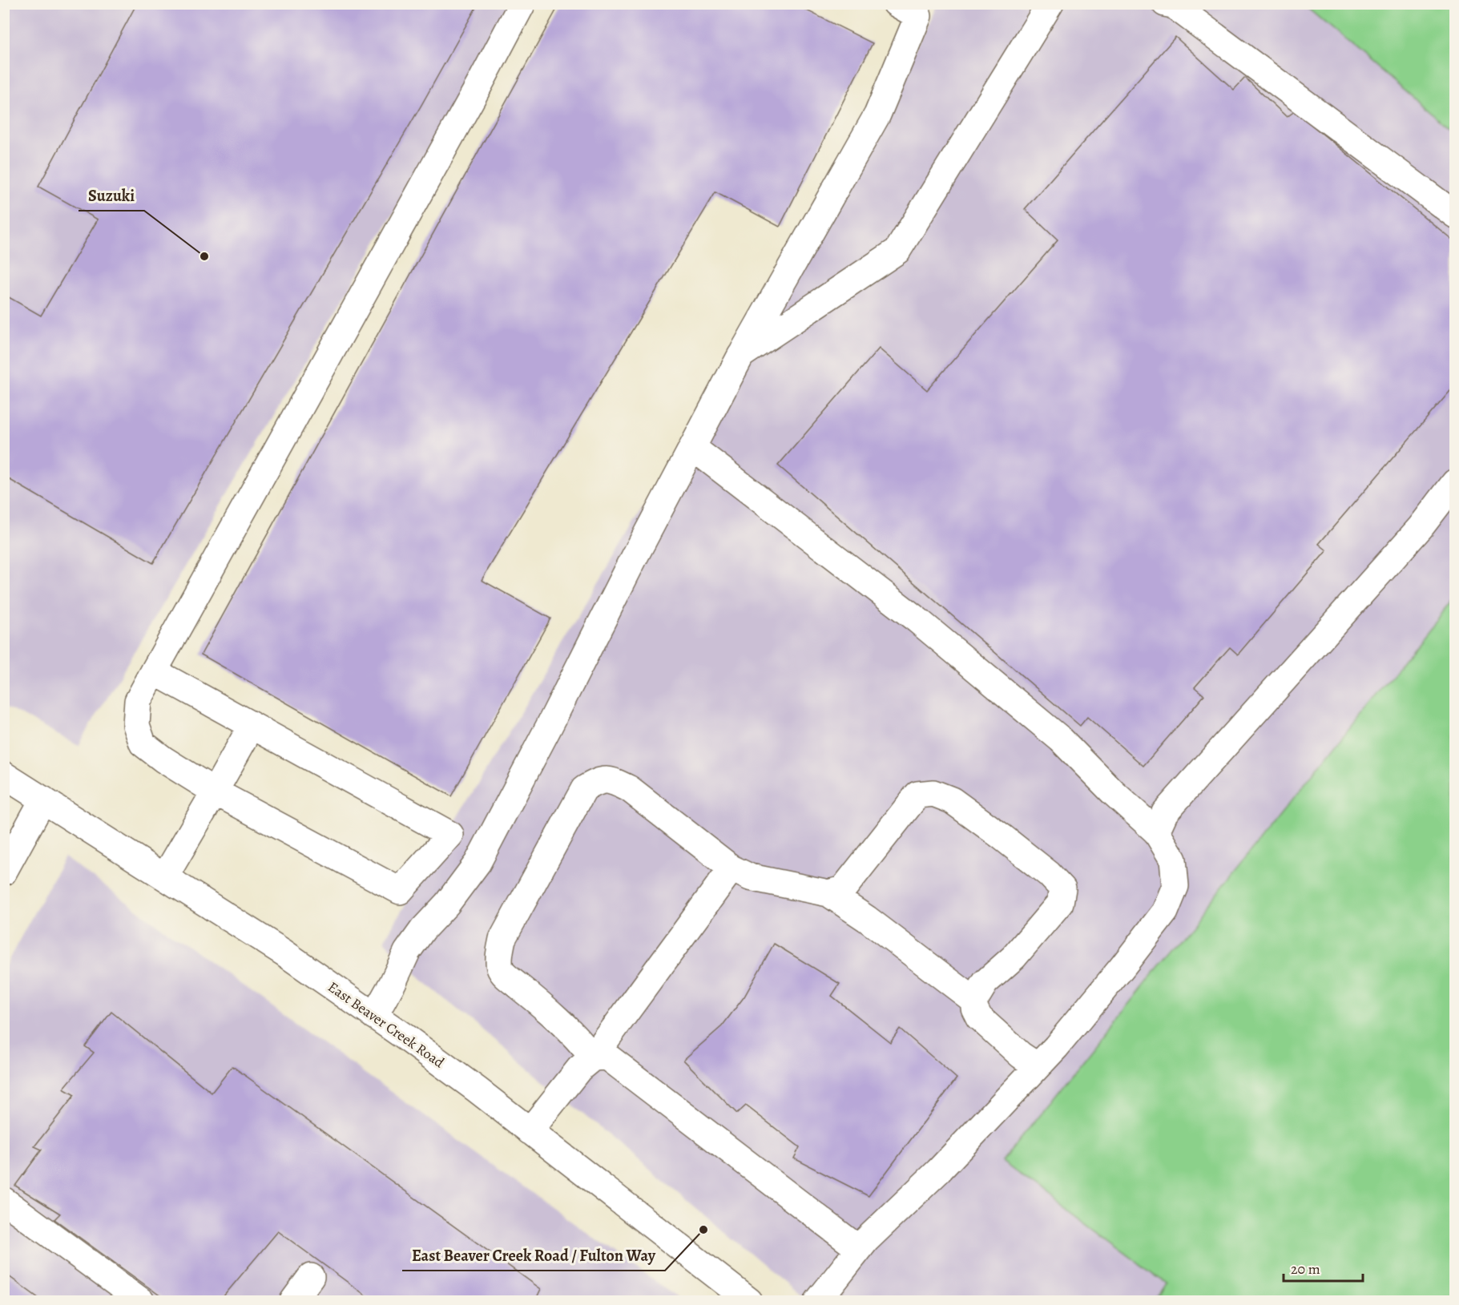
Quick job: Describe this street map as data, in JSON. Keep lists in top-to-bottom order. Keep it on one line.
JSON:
{"streets":{"street":["East Beaver Creek Road"]},"places":["Suzuki","East Beaver Creek Road / Fulton Way"],"scale_bar":"20 m"}
